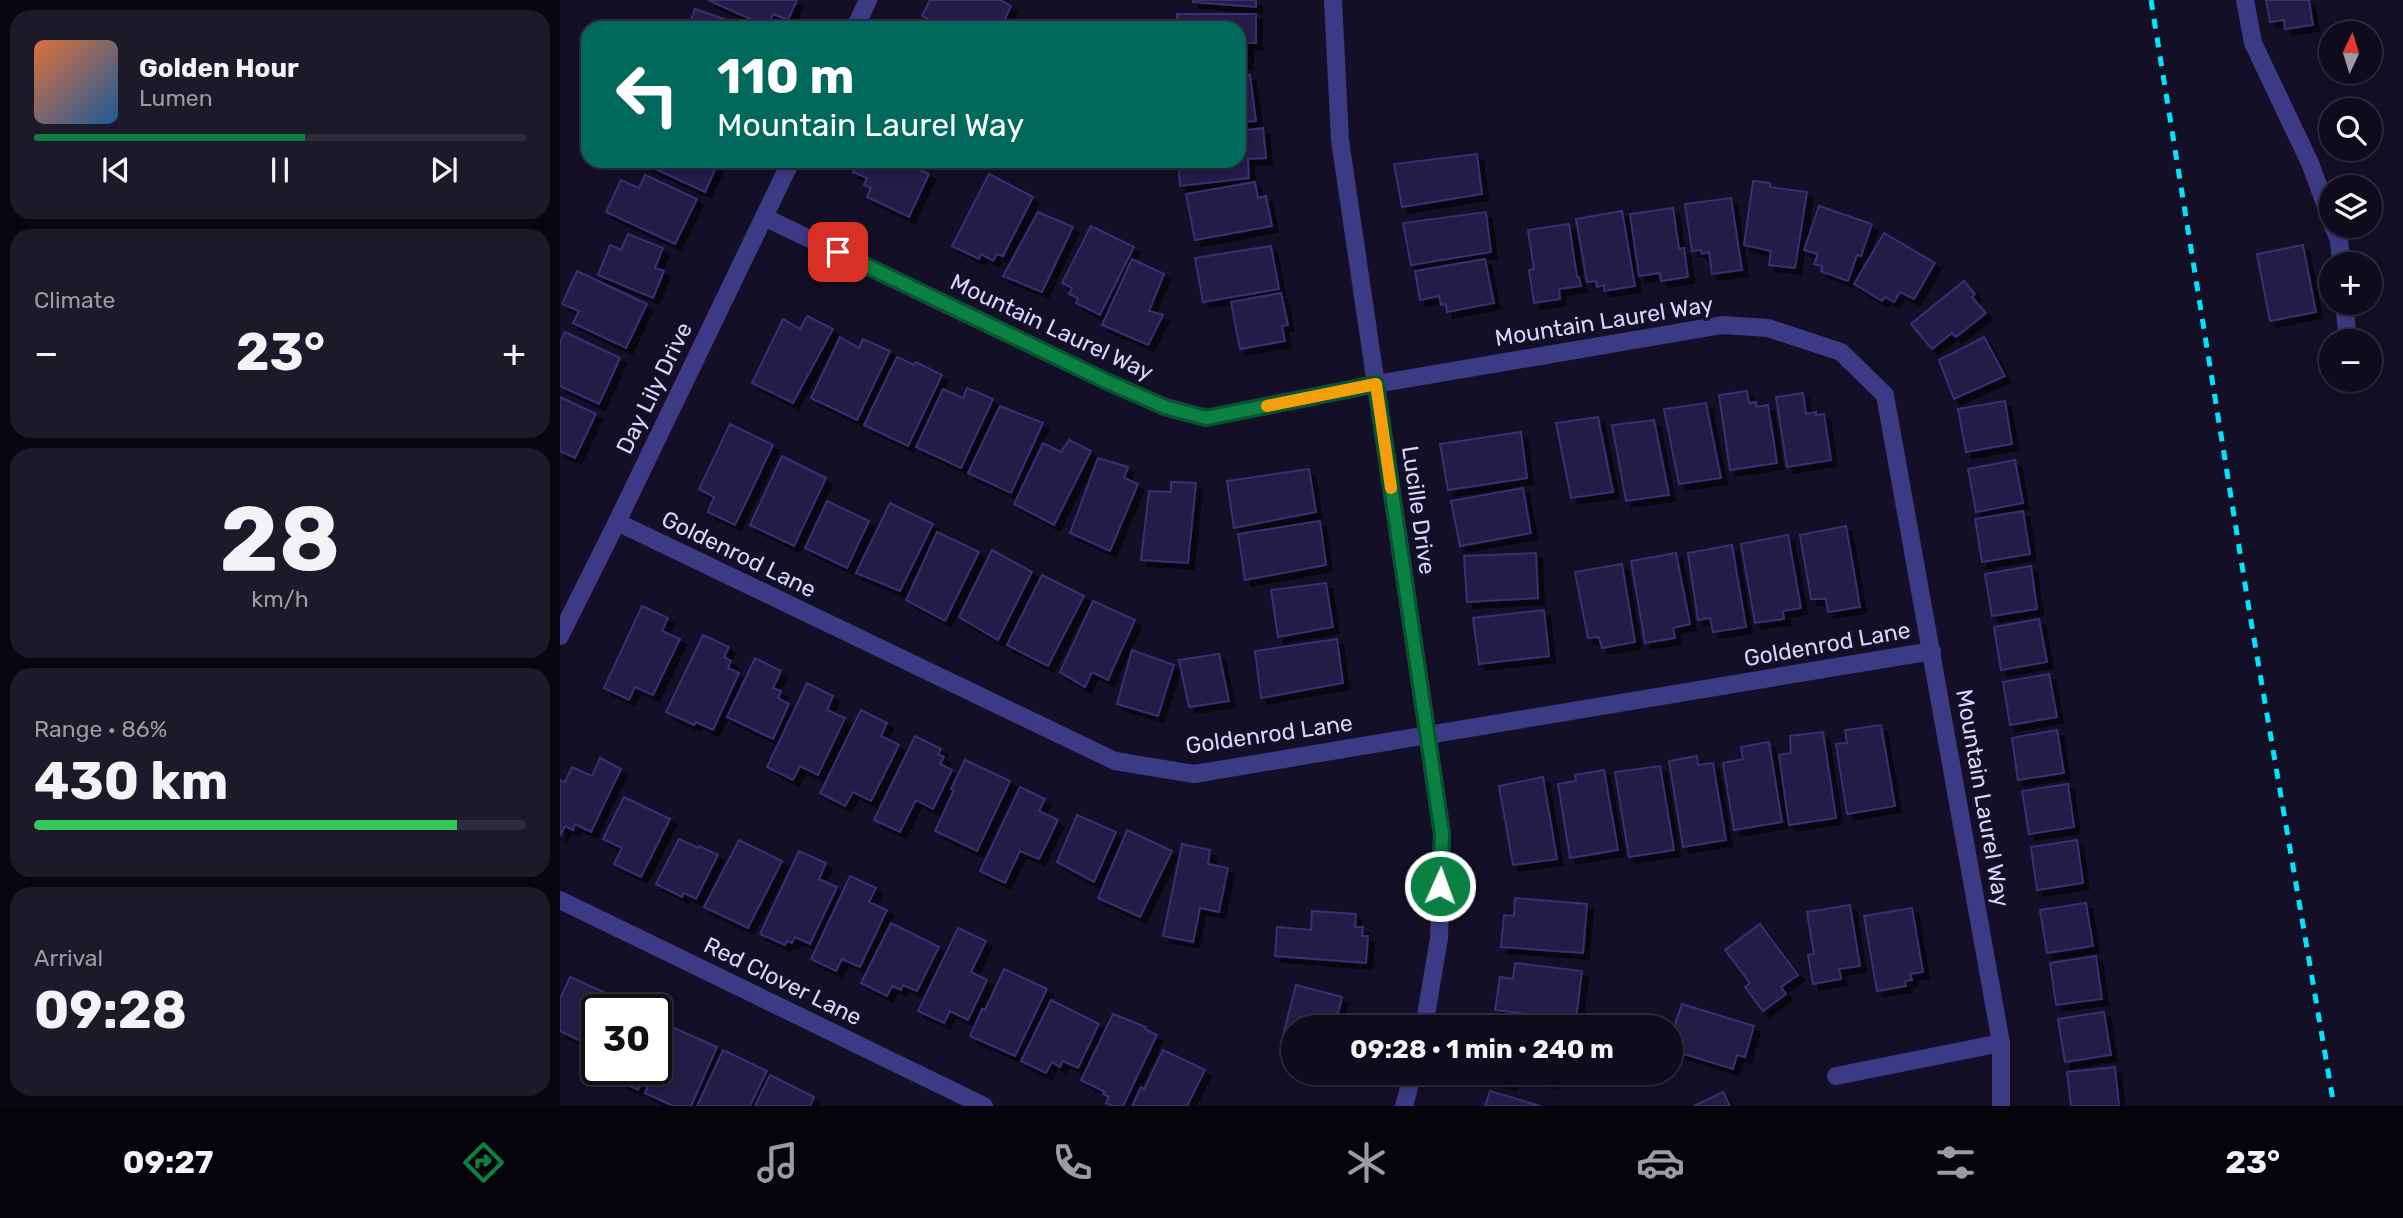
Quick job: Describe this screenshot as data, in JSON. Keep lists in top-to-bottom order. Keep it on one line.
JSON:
{"streets":{"street":["Mountain Laurel Way","Day Lily Drive","Lucille Drive","Goldenrod Lane","Red Clover Lane"]},"crossings":[["Mountain Laurel Way","Day Lily Drive"],["Mountain Laurel Way","Lucille Drive"],["Mountain Laurel Way","Goldenrod Lane"],["Day Lily Drive","Goldenrod Lane"],["Lucille Drive","Goldenrod Lane"]],"north":"top","page":{"map_buttons":["+","−"],"turn":["110 m","Mountain Laurel Way"],"song":["Golden Hour","Lumen"],"tile":["Climate",["28","km/h"],["Range · 86%","430 km"],["Arrival","09:28"]],"heat":["−","23°","+"],"limit":"30","trip":"09:28 · 1 min · 240 m","tabs":["09:27","23°"]}}
